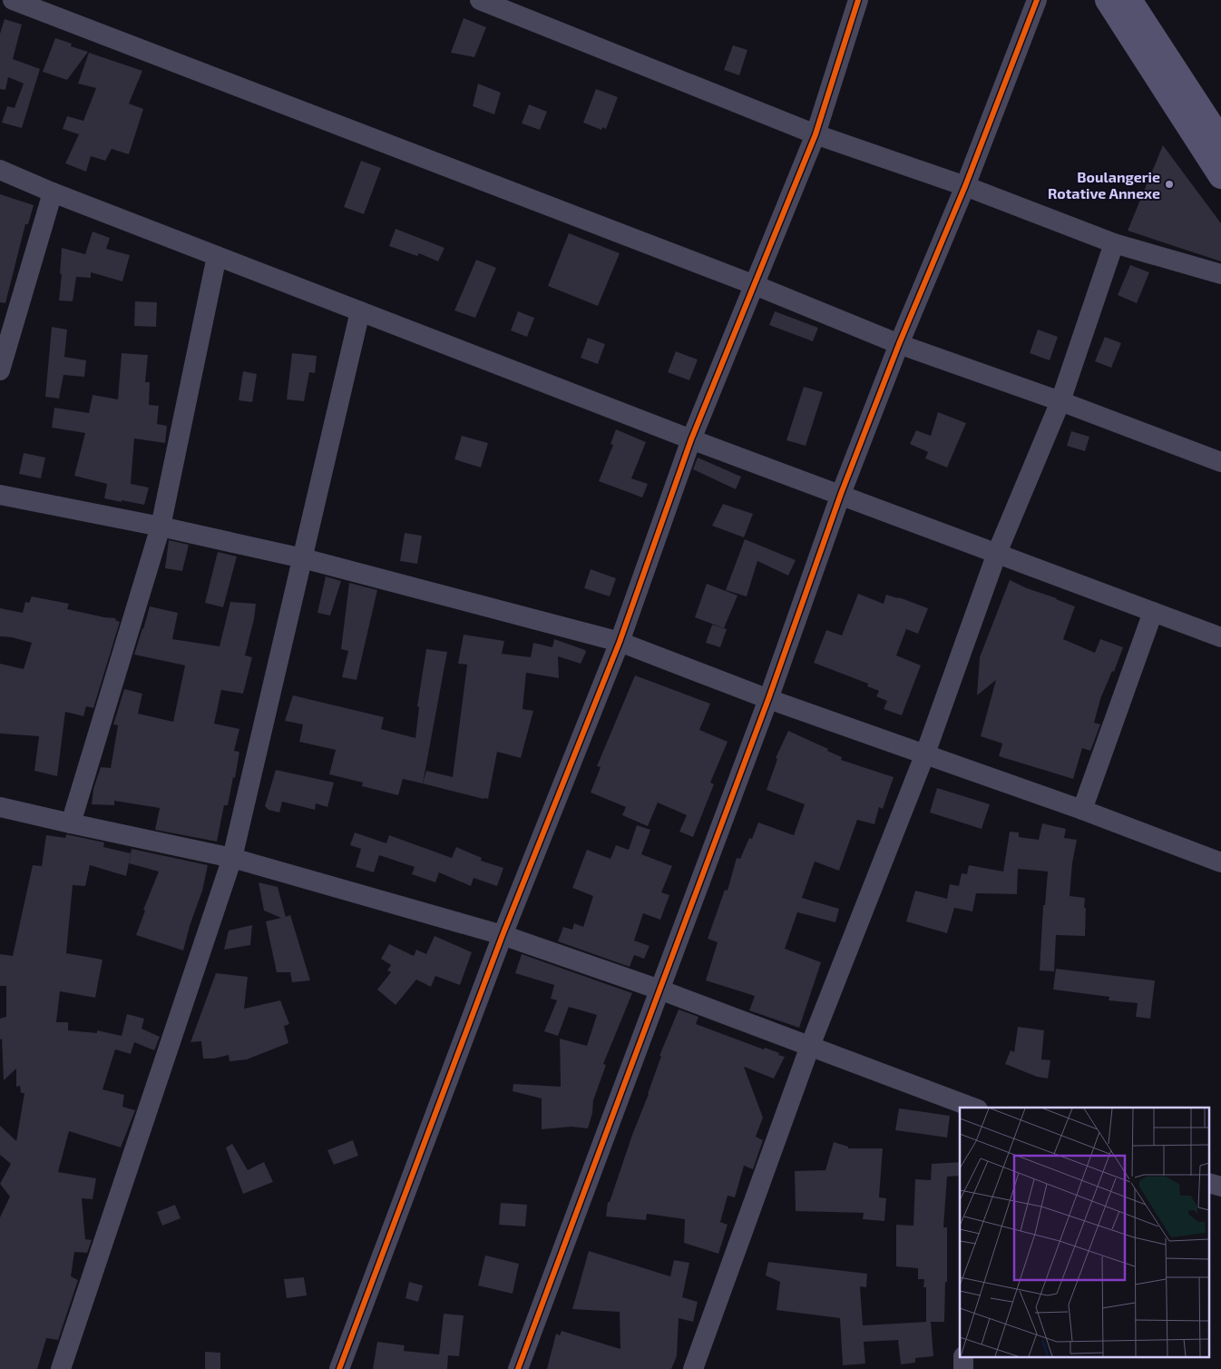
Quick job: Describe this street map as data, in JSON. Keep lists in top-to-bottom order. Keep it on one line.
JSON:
{"places":["Boulangerie Rotative Annexe"]}
